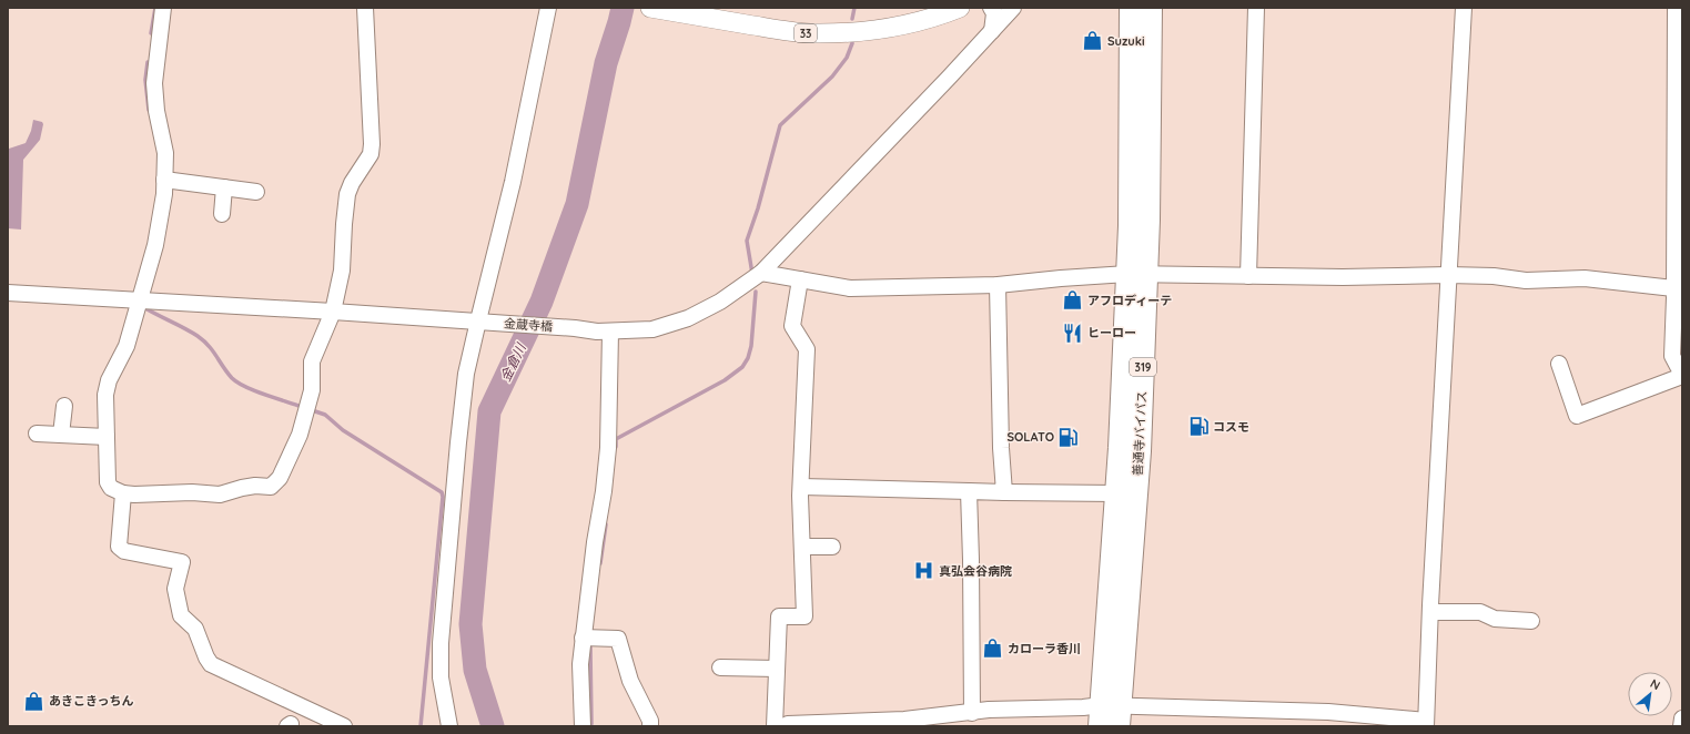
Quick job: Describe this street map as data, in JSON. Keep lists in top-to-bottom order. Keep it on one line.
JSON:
{"streets":{"highway":["319","善通寺バイパス"],"main road":["33"],"street":["金蔵寺橋"]},"water":["金倉川"],"places":{"shop":["Suzuki","アフロディーテ","カローラ香川","あきこきっちん"],"restaurant":["ヒーロー"],"fuel station":["コスモ","SOLATO"],"hospital":["真弘会谷病院"]},"north":"top right"}
